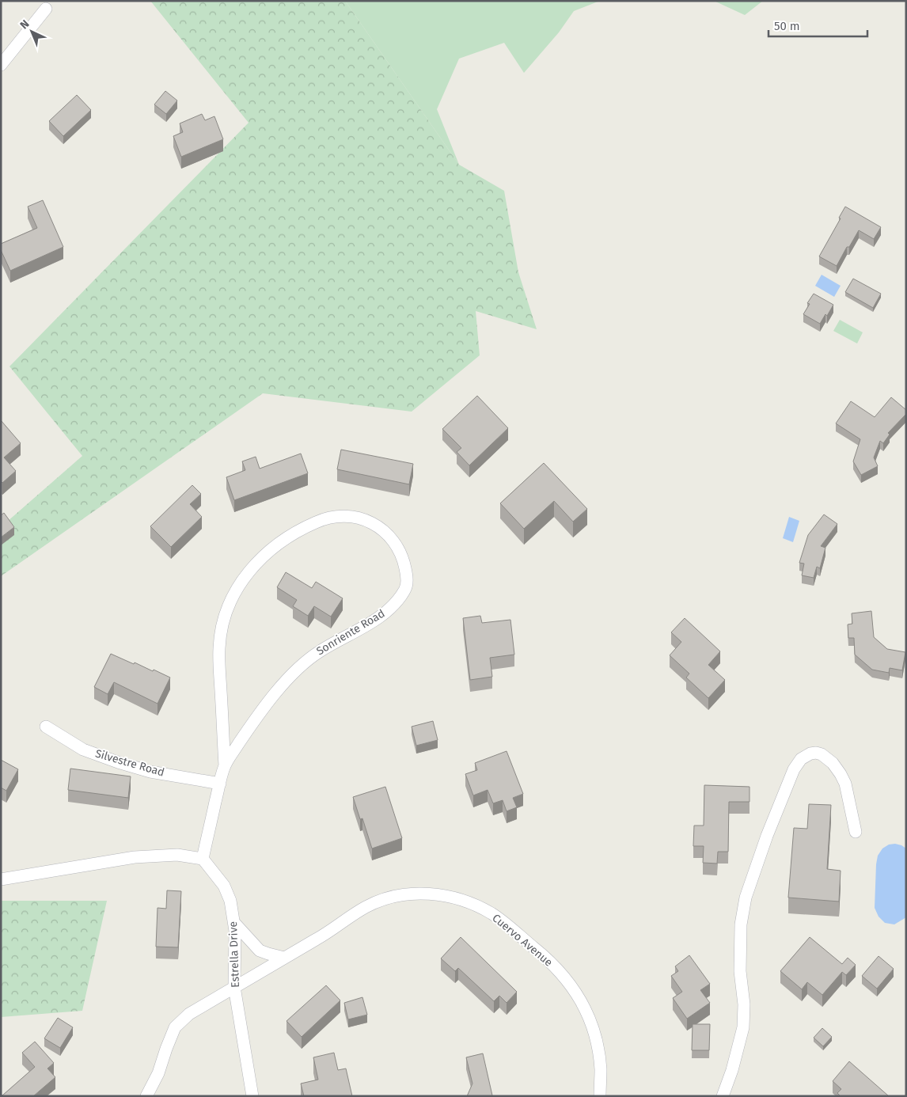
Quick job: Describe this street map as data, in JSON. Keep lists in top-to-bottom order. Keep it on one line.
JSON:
{"streets":{"street":["Sonriente Road","Silvestre Road","Cuervo Avenue","Estrella Drive"]},"crossings":[["Sonriente Road","Silvestre Road"],["Sonriente Road","Estrella Drive"],["Cuervo Avenue","Estrella Drive"]],"scale_bar":"50 m","north":"top left"}
